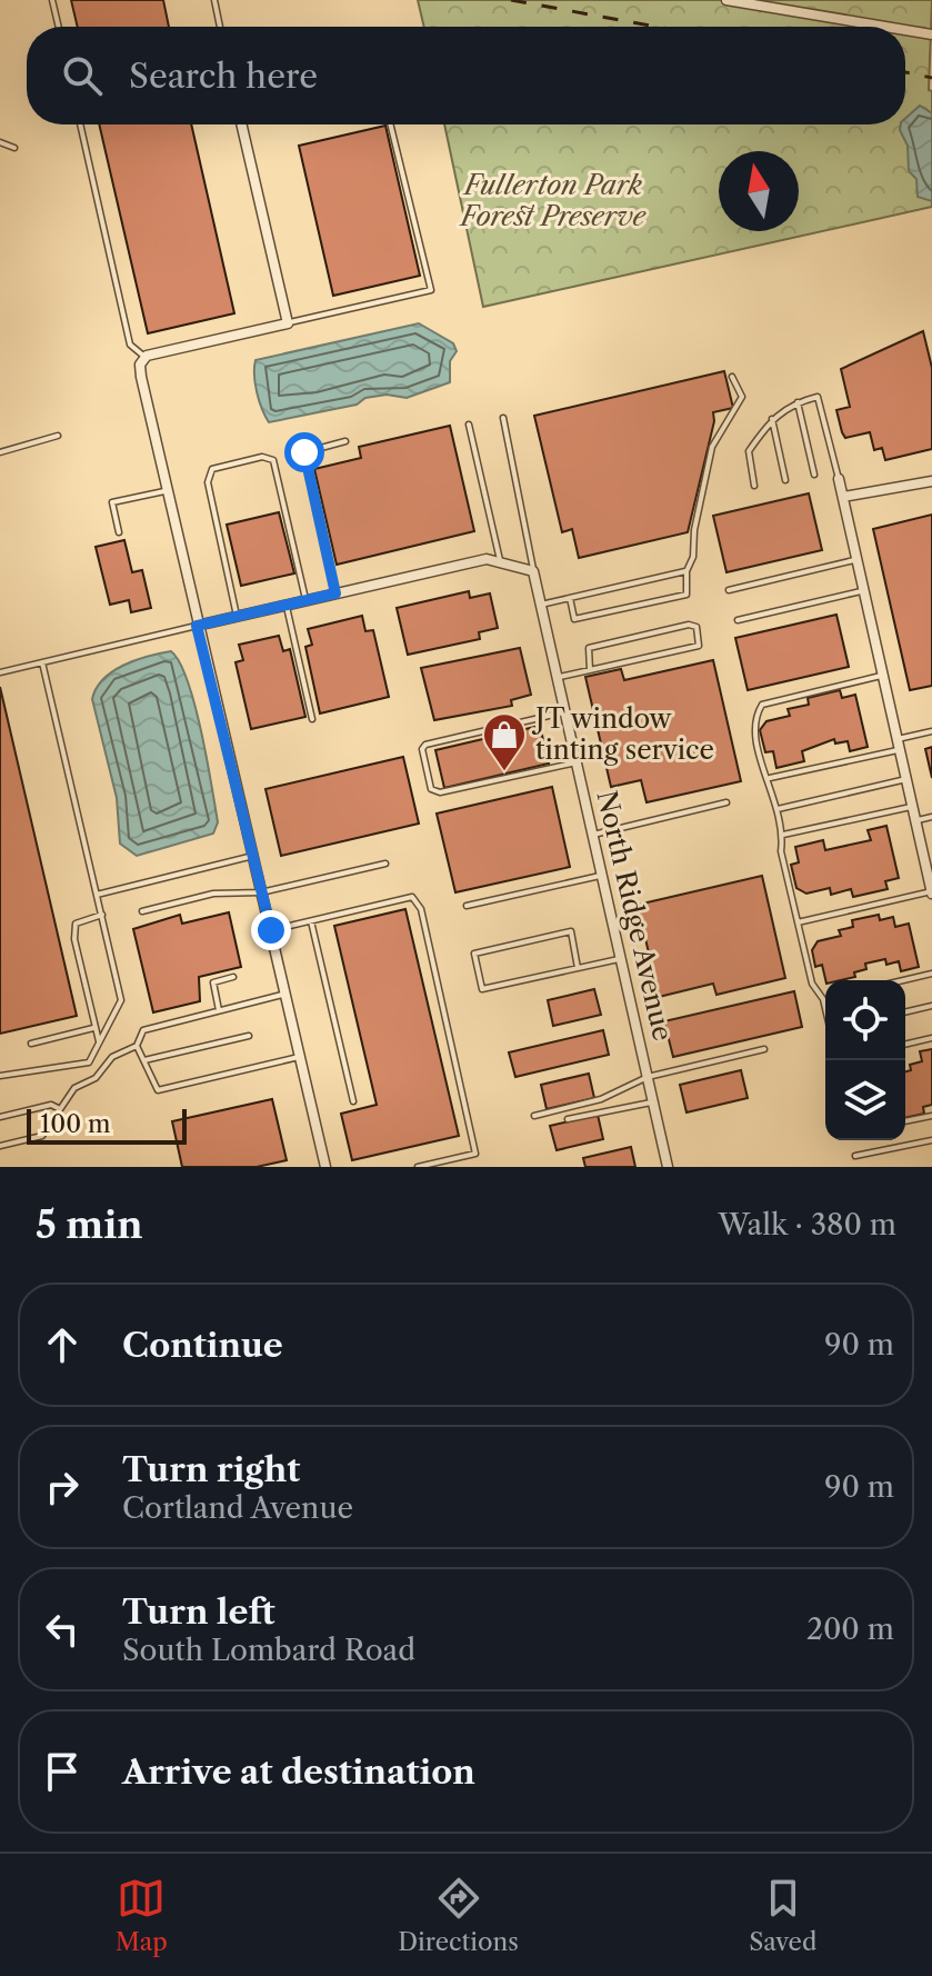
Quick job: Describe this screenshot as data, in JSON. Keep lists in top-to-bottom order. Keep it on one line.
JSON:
{"streets":{"street":["North Ridge Avenue"]},"parks":["Fullerton Park Forest Preserve"],"places":{"shop":["JT window tinting service"]},"scale_bar":"100 m","north":"top","page":{"search":"Search here","scale":"100 m","heading":["5 min","Walk · 380 m"],"list":[["Continue","90 m"],["Turn right","Cortland Avenue","90 m"],["Turn left","South Lombard Road","200 m"],"Arrive at destination"],"nav":["Map","Directions","Saved"]}}
